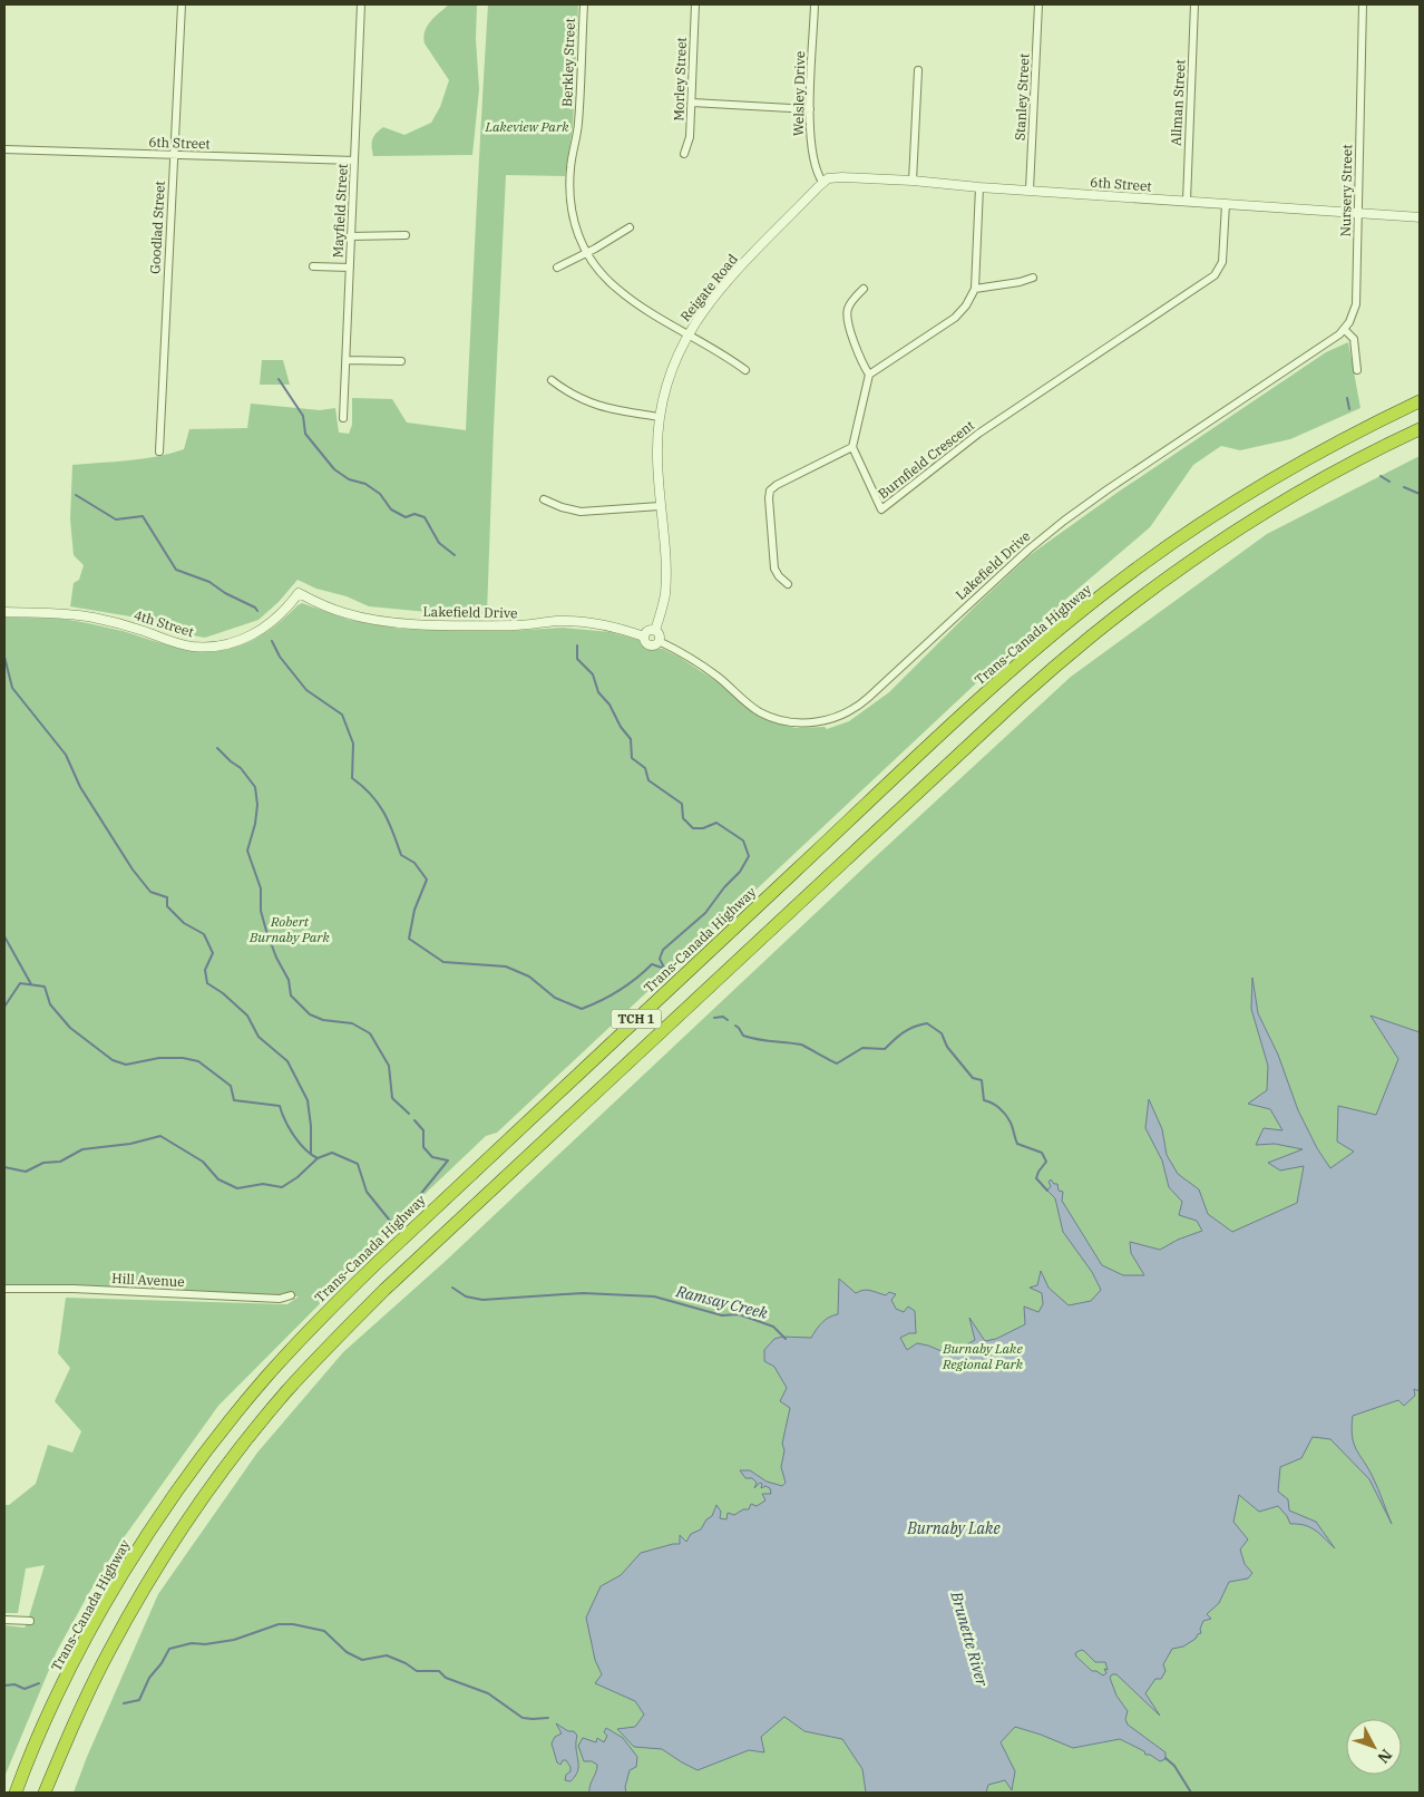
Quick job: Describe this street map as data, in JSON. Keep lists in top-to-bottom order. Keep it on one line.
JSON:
{"streets":{"highway":["Trans-Canada Highway","TCH 1"],"street":["Berkley Street","Morley Street","Welsley Drive","Stanley Street","Allman Street","6th Street","Nursery Street","Mayfield Street","Goodlad Street","Reigate Road","Burnfield Crescent","Lakefield Drive","4th Street","Hill Avenue"]},"crossings":[["Berkley Street","Reigate Road"],["Welsley Drive","6th Street"],["Welsley Drive","Reigate Road"],["Stanley Street","6th Street"],["Allman Street","6th Street"],["6th Street","Nursery Street"],["6th Street","Mayfield Street"],["6th Street","Goodlad Street"],["6th Street","Reigate Road"],["6th Street","Burnfield Crescent"],["Nursery Street","Lakefield Drive"],["Reigate Road","Lakefield Drive"],["Lakefield Drive","4th Street"]],"water":["Ramsay Creek","Burnaby Lake","Brunette River"],"parks":["Lakeview Park","Robert Burnaby Park","Burnaby Lake Regional Park"],"north":"bottom right"}
